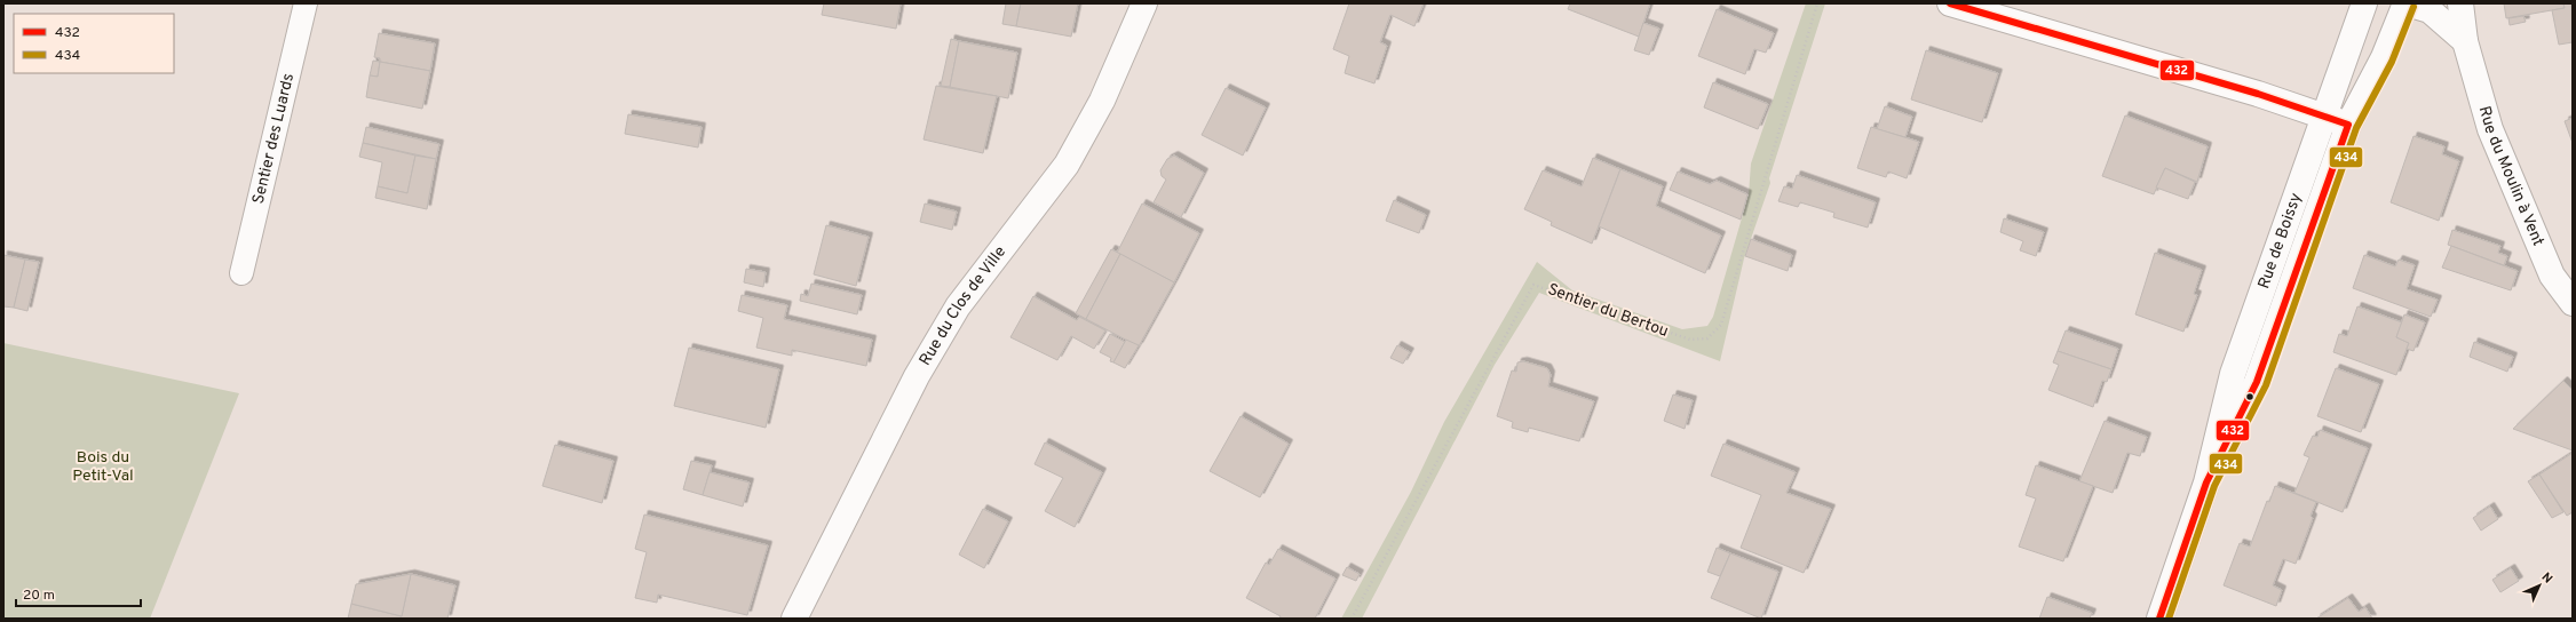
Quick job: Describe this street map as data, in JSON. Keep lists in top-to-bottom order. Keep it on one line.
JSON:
{"streets":{"street":["Rue du Moulin à Vent","Rue de Boissy","Rue du Clos de Ville"],"lane":["Sentier des Luards"],"path":["Sentier du Bertou"]},"parks":["Bois du Petit-Val"],"lines":["transit line 432","transit line 434"],"legend":["432","434"],"scale_bar":"20 m","north":"top right"}
